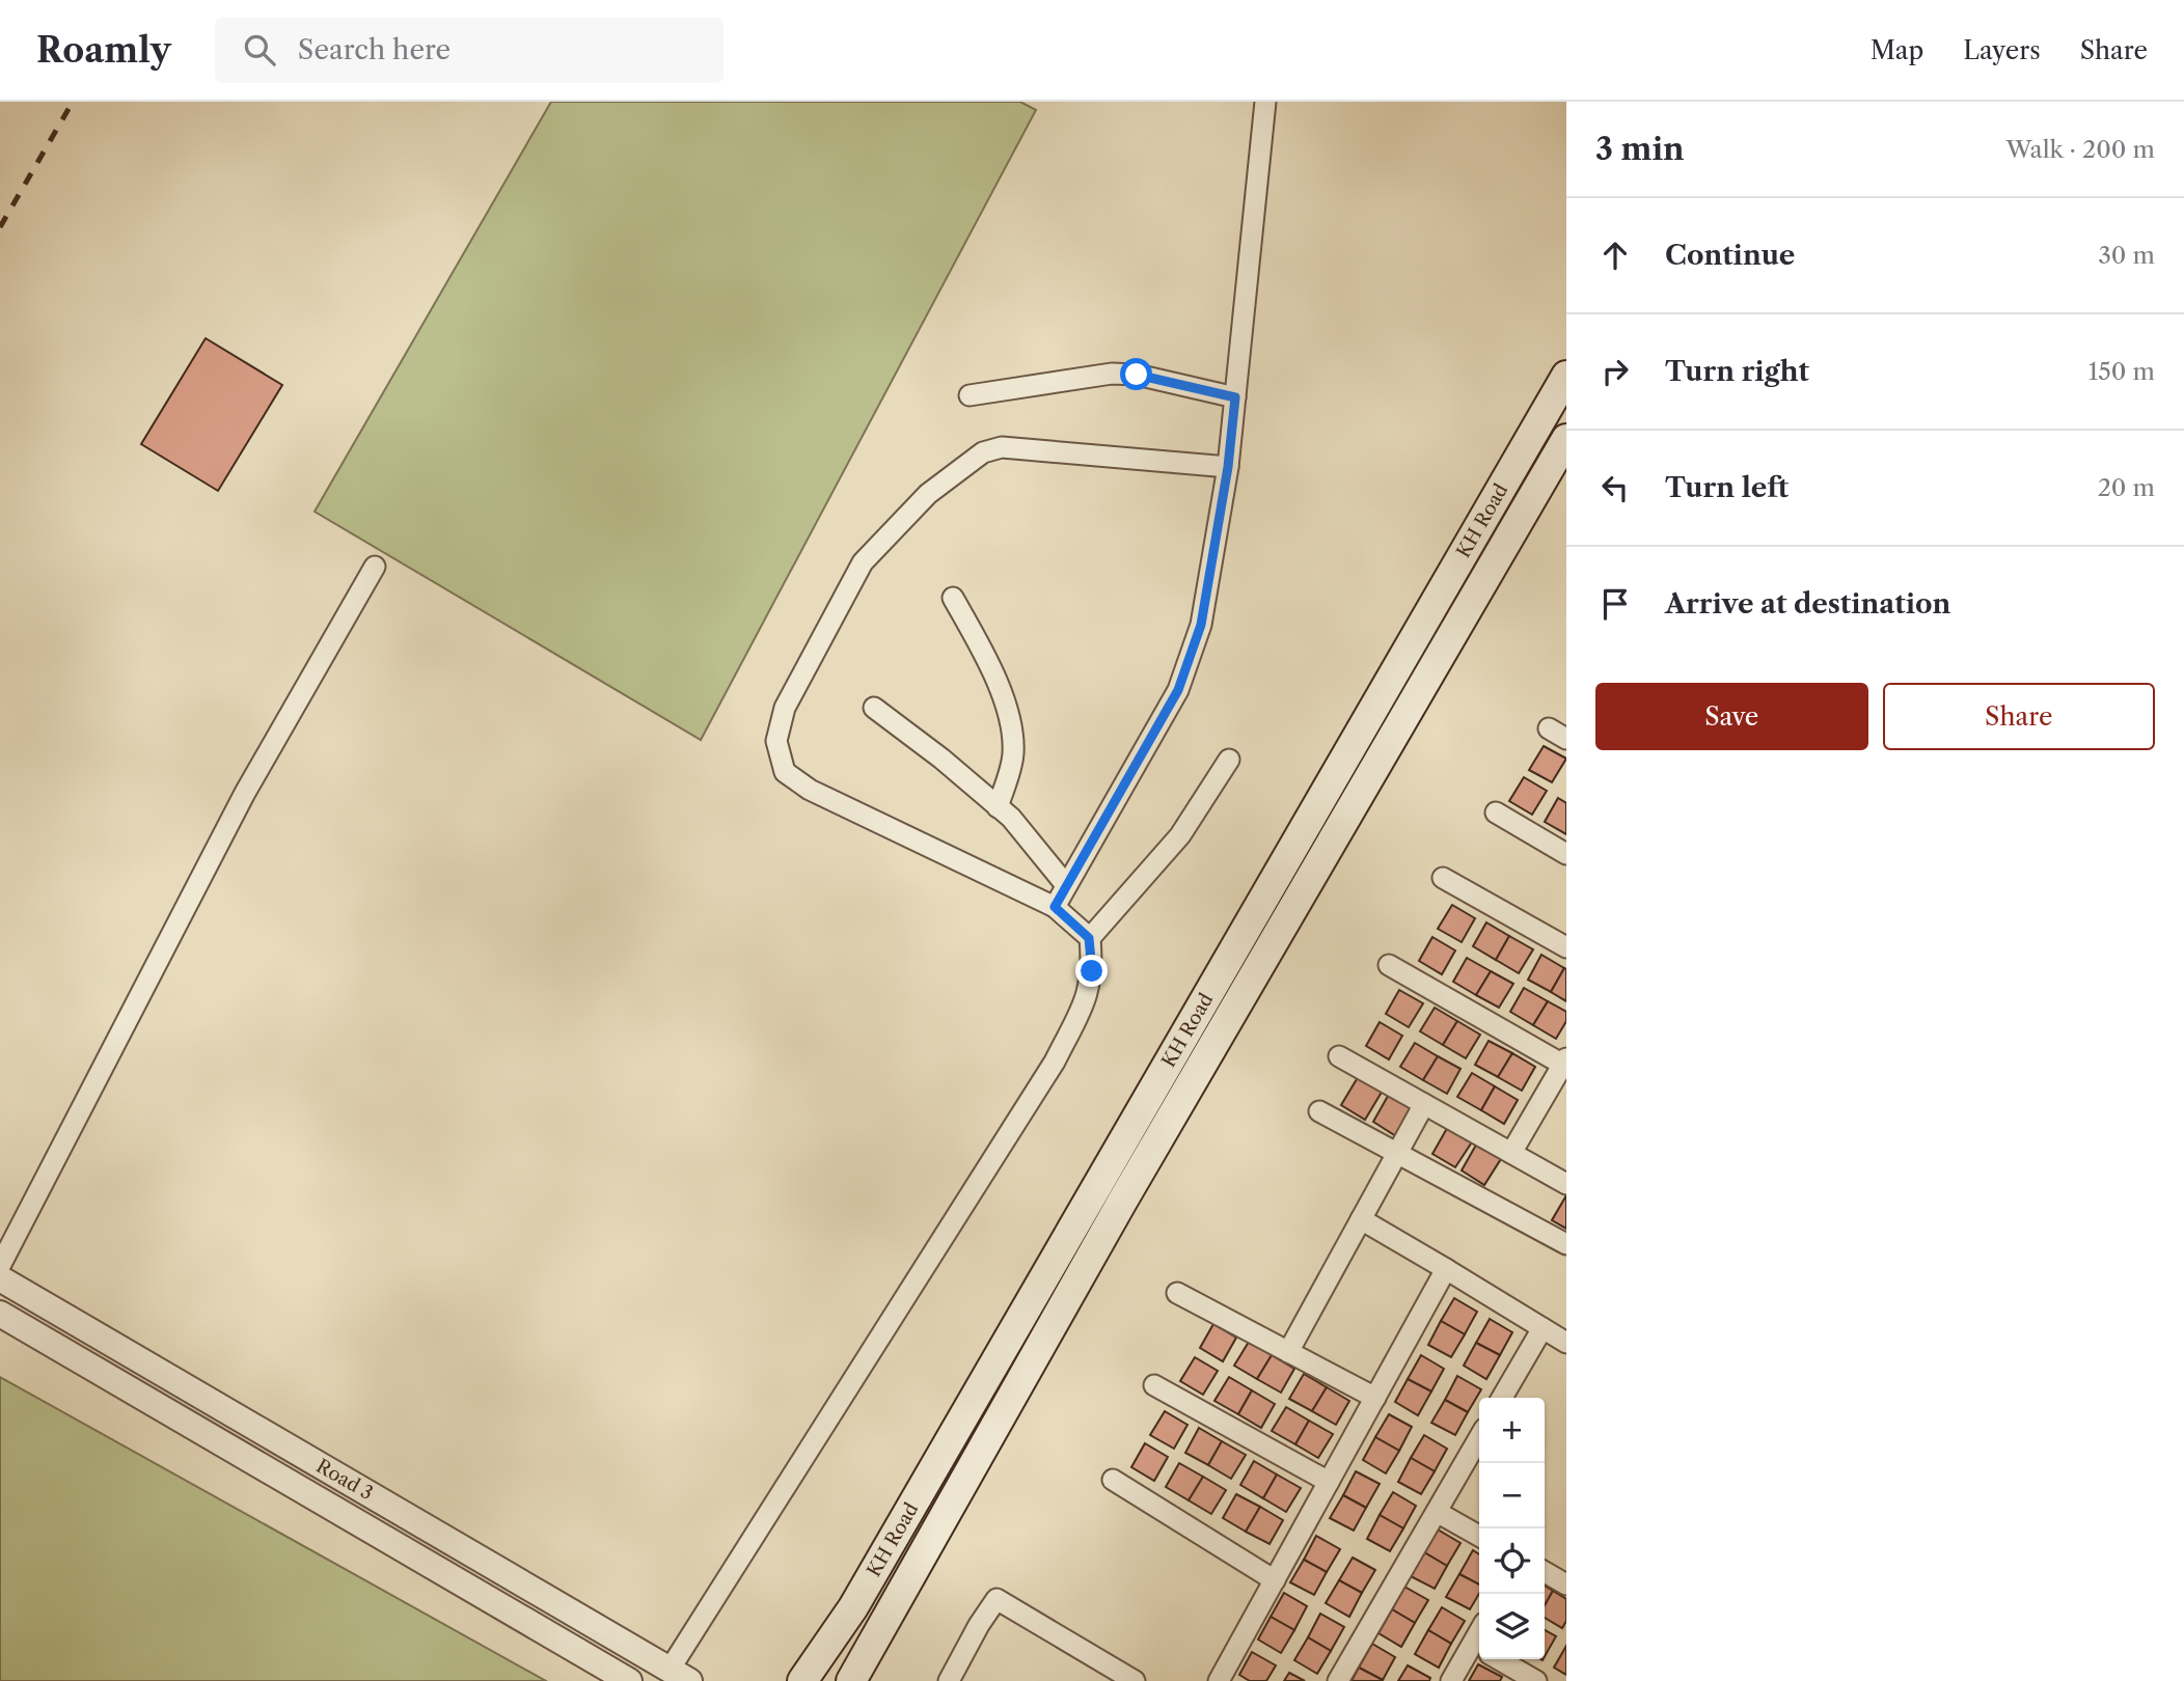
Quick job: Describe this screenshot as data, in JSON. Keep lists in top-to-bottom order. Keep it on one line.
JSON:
{"streets":{"main road":["KH Road"],"street":["Road 3"]},"page":{"header":"Roamly","search":"Search here","nav":["Map","Layers","Share"],"heading":["3 min","Walk · 200 m"],"list":[["Continue","30 m"],["Turn right","150 m"],["Turn left","20 m"],"Arrive at destination"],"buttons":["Save","Share"],"map_buttons":["+","−"]}}
